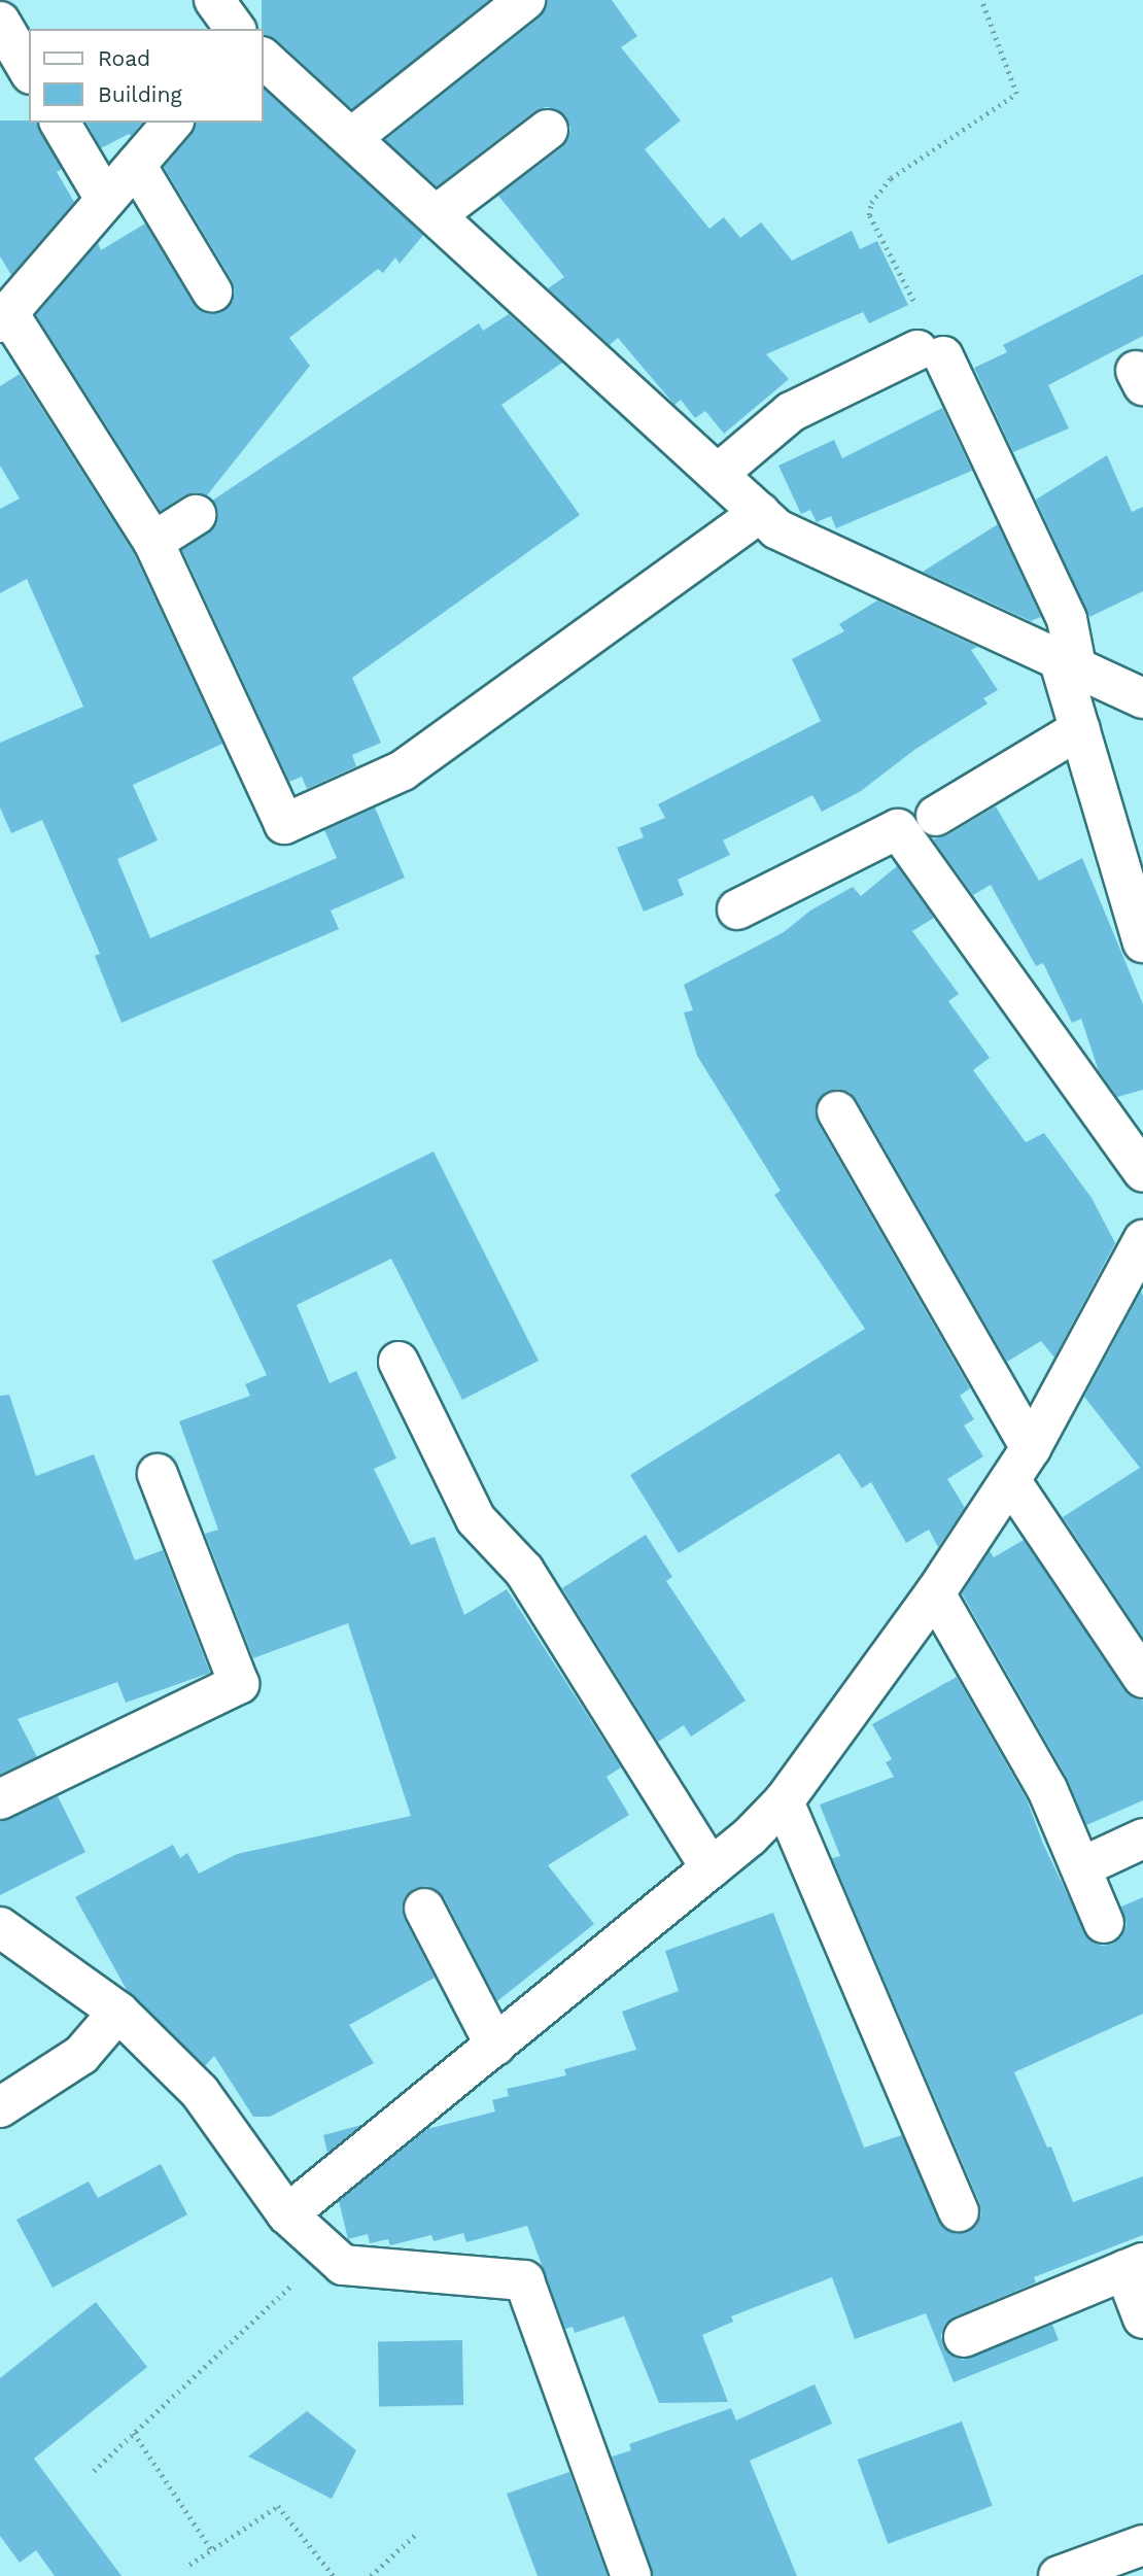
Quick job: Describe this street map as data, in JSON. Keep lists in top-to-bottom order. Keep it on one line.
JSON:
{"legend":["Road","Building"]}
